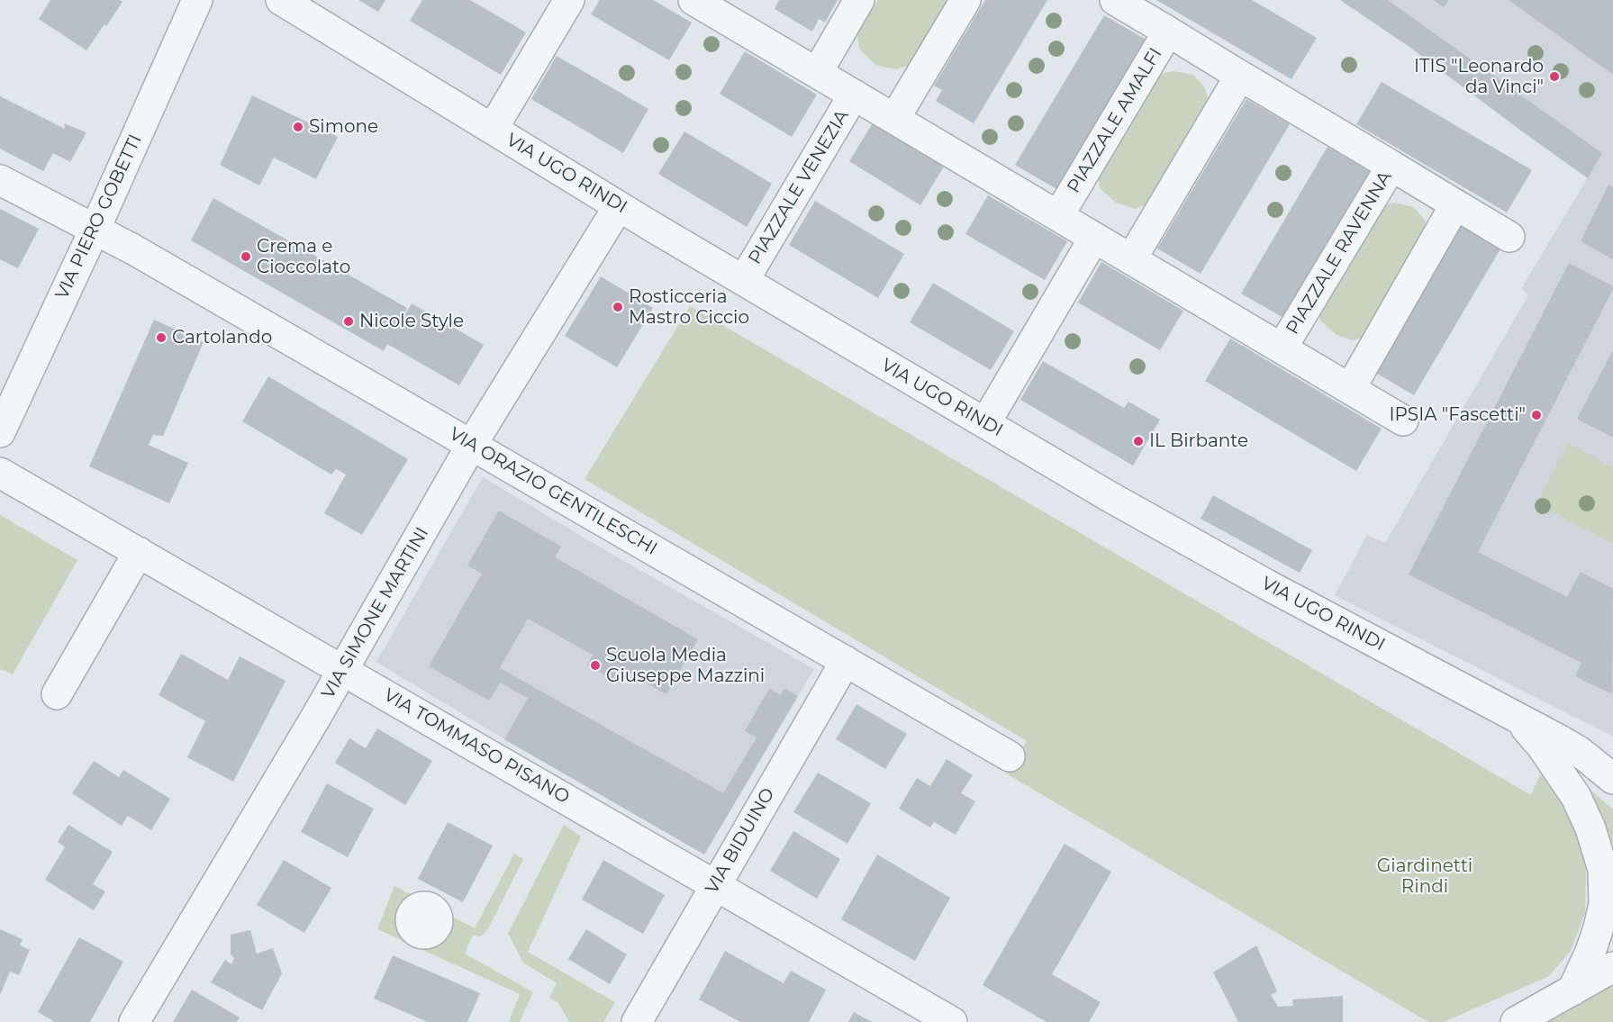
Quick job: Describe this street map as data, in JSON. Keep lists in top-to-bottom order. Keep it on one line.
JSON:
{"streets":{"street":["PIAZZALE AMALFI","VIA UGO RINDI","PIAZZALE VENEZIA","VIA PIERO GOBETTI","PIAZZALE RAVENNA","VIA ORAZIO GENTILESCHI","VIA SIMONE MARTINI","VIA TOMMASO PISANO","VIA BIDUINO"]},"crossings":[["PIAZZALE AMALFI","PIAZZALE VENEZIA"],["PIAZZALE AMALFI","PIAZZALE RAVENNA"],["VIA UGO RINDI","PIAZZALE VENEZIA"],["VIA UGO RINDI","VIA SIMONE MARTINI"],["VIA PIERO GOBETTI","VIA ORAZIO GENTILESCHI"],["VIA ORAZIO GENTILESCHI","VIA SIMONE MARTINI"],["VIA ORAZIO GENTILESCHI","VIA BIDUINO"],["VIA SIMONE MARTINI","VIA TOMMASO PISANO"],["VIA TOMMASO PISANO","VIA BIDUINO"]],"parks":["Giardinetti Rindi"],"places":["ITIS \"Leonardo da Vinci\"","Simone","Crema e Cioccolato","Rosticceria Mastro Ciccio","Nicole Style","Cartolando","IPSIA \"Fascetti\"","IL Birbante","Scuola Media Giuseppe Mazzini"]}
